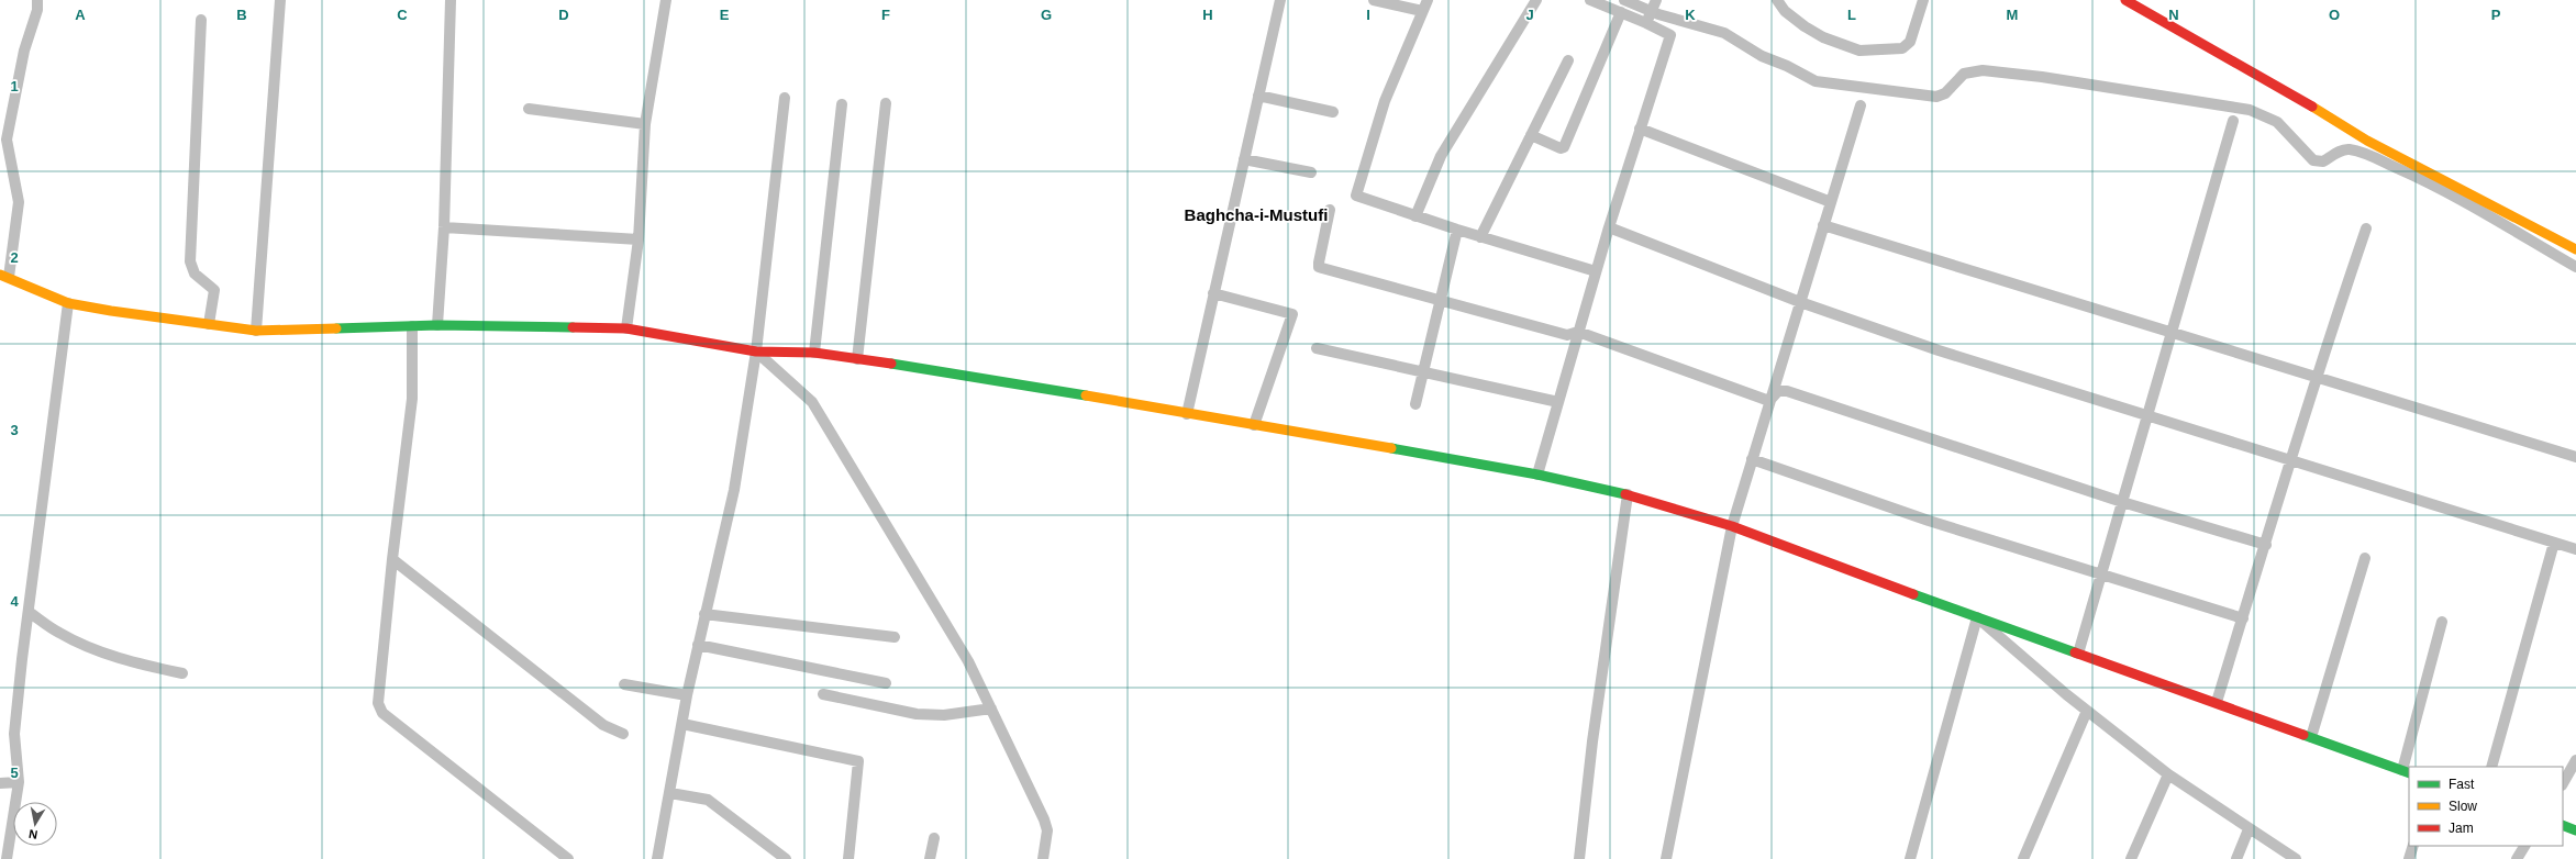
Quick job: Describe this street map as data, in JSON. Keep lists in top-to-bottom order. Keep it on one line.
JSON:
{"districts":["Baghcha-i-Mustufi"],"legend":["Fast","Slow","Jam"],"north":"bottom","grid":{"columns":["A","B","C","D","E","F","G","H","I","J","K","L","M","N","O","P"],"rows":["1","2","3","4","5"]}}
